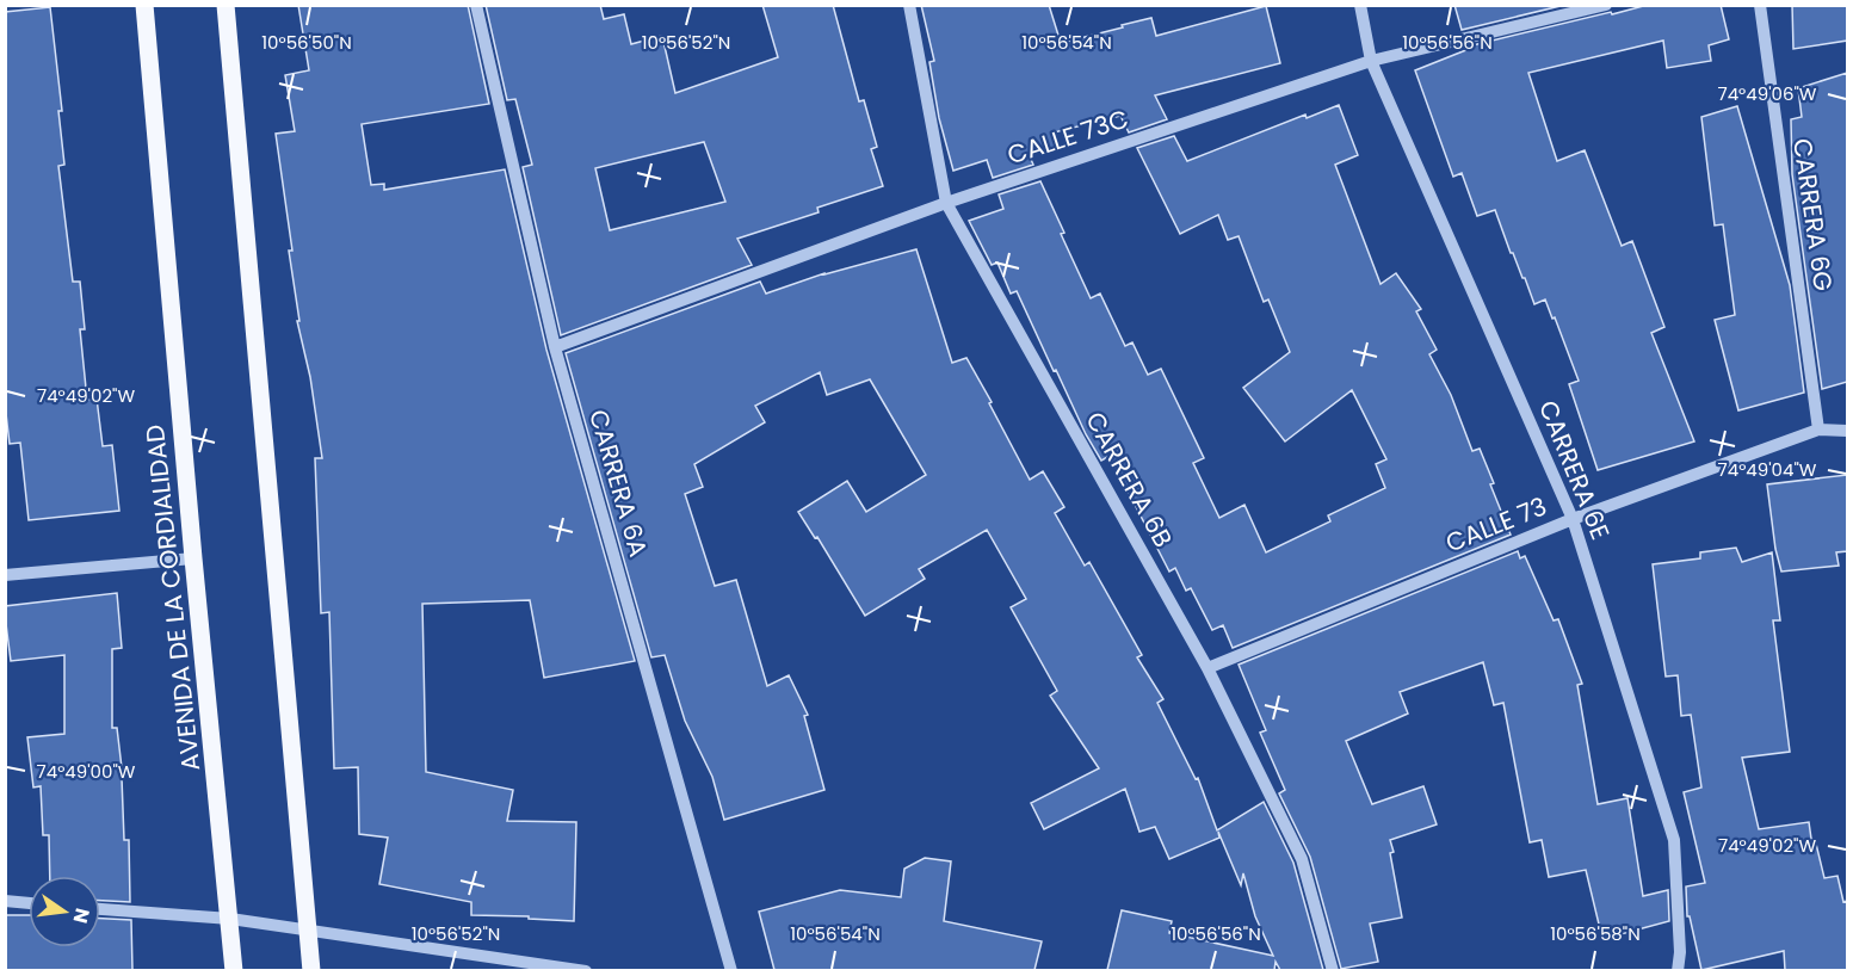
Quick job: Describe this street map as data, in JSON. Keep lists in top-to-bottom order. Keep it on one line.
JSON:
{"streets":{"main road":["AVENIDA DE LA CORDIALIDAD"],"street":["CALLE 73C","CARRERA 6G","CARRERA 6E","CARRERA 6B","CARRERA 6A","CALLE 73"]},"crossings":[["CALLE 73C","CARRERA 6E"],["CALLE 73C","CARRERA 6B"],["CALLE 73C","CARRERA 6A"],["CARRERA 6G","CALLE 73"],["CARRERA 6E","CALLE 73"],["CARRERA 6B","CALLE 73"]],"north":"right","coordinates":["10°56'50\"N","10°56'52\"N","10°56'54\"N","10°56'56\"N","74°49'06\"W","74°49'02\"W","74°49'04\"W","74°49'00\"W","10°56'58\"N"]}
